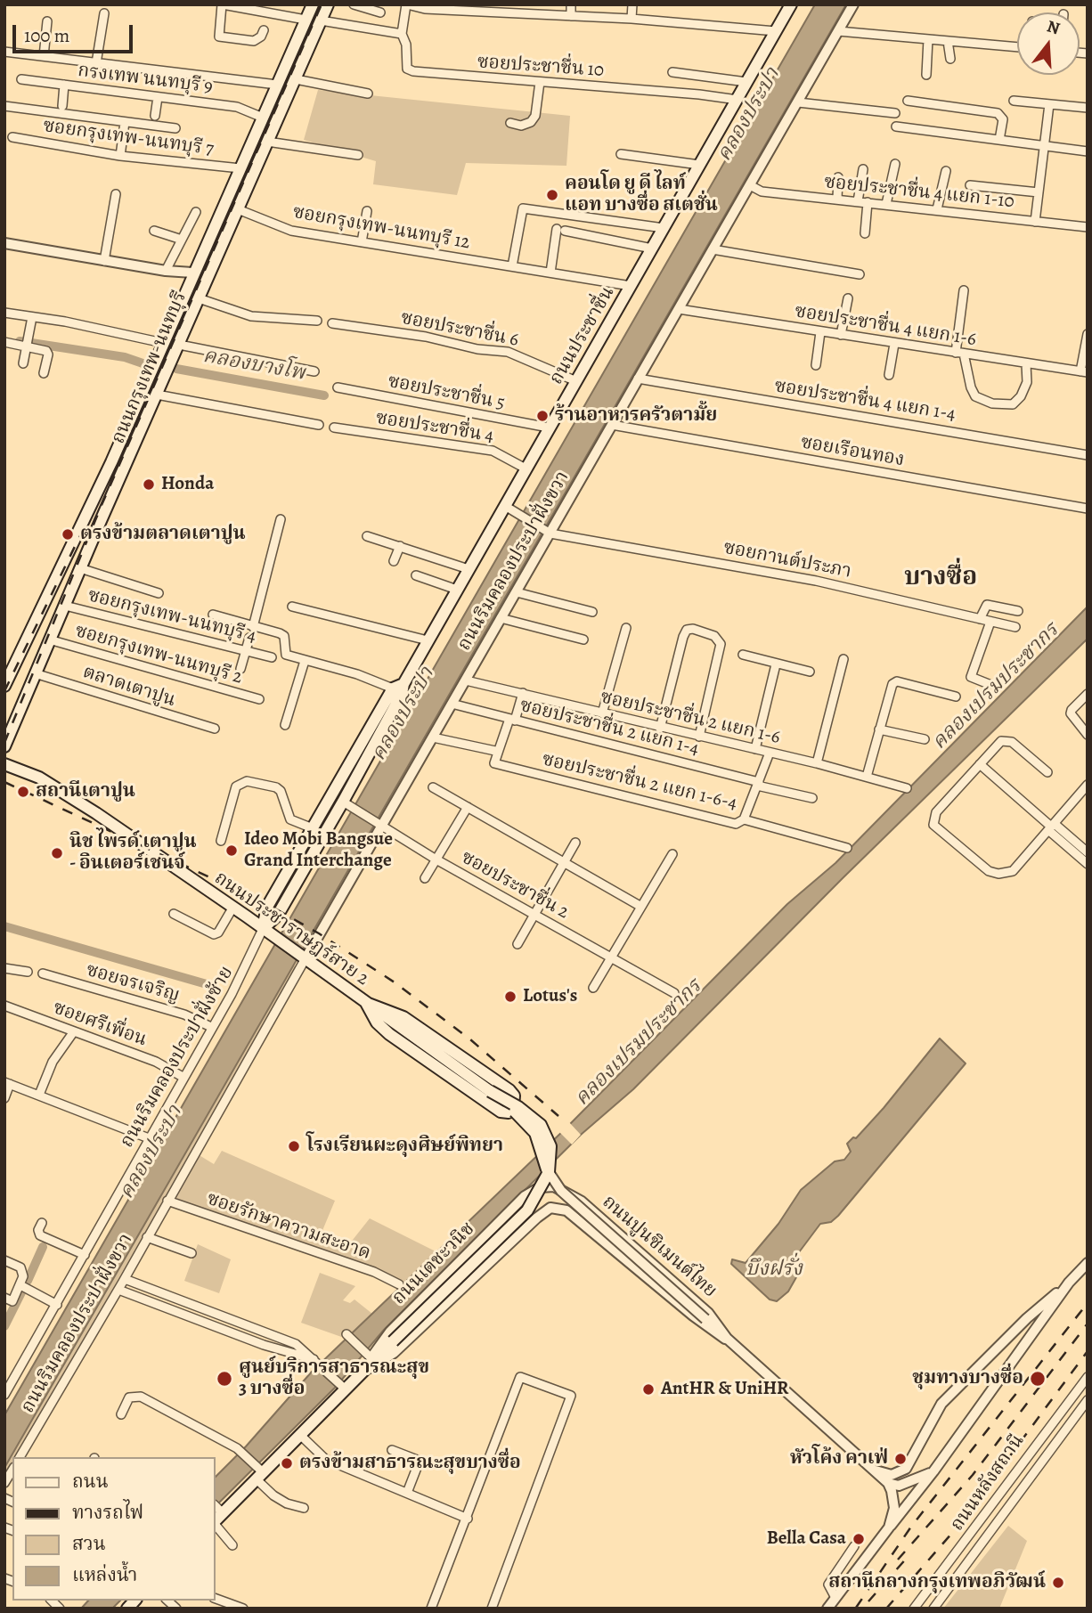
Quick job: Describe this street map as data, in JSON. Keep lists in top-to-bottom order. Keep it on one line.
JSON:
{"streets":{"main road":["ถนนประชาชื่น","ถนนกรุงเทพ-นนทบุรี","ถนนประชาราษฎร์สาย 2","ถนนเตชะวนิช"],"street":["ซอยประชาชื่น 10","กรงเทพ นนทบุรี 9","ซอยกรุงเทพ-นนทบุรี 7","ซอยประชาชื่น 4 แยก 1-10","ซอยกรุงเทพ-นนทบุรี 12","ซอยประชาชื่น 4 แยก 1-6","ซอยประชาชื่น 6","ซอยประชาชื่น 5","ซอยประชาชื่น 4 แยก 1-4","ซอยประชาชื่น 4","ซอยเรือนทอง","ซอยกานต์ประภา","ถนนริมคลองประปาฝั่งขวา","ซอยกรุงเทพ-นนทบุรี 4","ซอยกรุงเทพ-นนทบุรี 2","ตลาดเตาปูน","ซอยประชาชื่น 2 แยก 1-6","ซอยประชาชื่น 2 แยก 1-4","ซอยประชาชื่น 2 แยก 1-6-4","ซอยประชาชื่น 2","ซอยจรเจริญ","ซอยศรีเพื่อน","ถนนริมคลองประปาฝั่งซ้าย","ซอยรักษาความสะอาด","ถนนปูนซิเมนต์ไทย","ถนนหลังสถานี"]},"crossings":[["ซอยประชาชื่น 10","ถนนประชาชื่น"],["กรงเทพ นนทบุรี 9","ถนนกรุงเทพ-นนทบุรี"],["ซอยกรุงเทพ-นนทบุรี 7","ถนนกรุงเทพ-นนทบุรี"],["ซอยประชาชื่น 4 แยก 1-10","ถนนริมคลองประปาฝั่งขวา"],["ซอยกรุงเทพ-นนทบุรี 12","ถนนประชาชื่น"],["ซอยกรุงเทพ-นนทบุรี 12","ถนนกรุงเทพ-นนทบุรี"],["ซอยประชาชื่น 4 แยก 1-6","ถนนริมคลองประปาฝั่งขวา"],["ซอยประชาชื่น 6","ถนนประชาชื่น"],["ถนนประชาชื่น","ซอยประชาชื่น 5"],["ถนนประชาชื่น","ซอยประชาชื่น 4"],["ถนนประชาชื่น","ซอยประชาชื่น 2"],["ถนนประชาชื่น","ถนนประชาราษฎร์สาย 2"],["ถนนประชาชื่น","ถนนริมคลองประปาฝั่งซ้าย"],["ถนนกรุงเทพ-นนทบุรี","ซอยกรุงเทพ-นนทบุรี 4"],["ถนนกรุงเทพ-นนทบุรี","ซอยกรุงเทพ-นนทบุรี 2"],["ถนนกรุงเทพ-นนทบุรี","ตลาดเตาปูน"],["ซอยประชาชื่น 4 แยก 1-4","ถนนริมคลองประปาฝั่งขวา"],["ซอยเรือนทอง","ถนนริมคลองประปาฝั่งขวา"],["ซอยกานต์ประภา","ถนนริมคลองประปาฝั่งขวา"],["ถนนริมคลองประปาฝั่งขวา","ซอยประชาชื่น 2 แยก 1-6"],["ถนนริมคลองประปาฝั่งขวา","ซอยประชาชื่น 2 แยก 1-4"],["ถนนริมคลองประปาฝั่งขวา","ซอยประชาชื่น 2"],["ถนนริมคลองประปาฝั่งขวา","ถนนประชาราษฎร์สาย 2"],["ถนนริมคลองประปาฝั่งขวา","ซอยรักษาความสะอาด"],["ซอยประชาชื่น 2 แยก 1-6","ซอยประชาชื่น 2 แยก 1-6-4"],["ซอยประชาชื่น 2 แยก 1-4","ซอยประชาชื่น 2 แยก 1-6-4"],["ถนนประชาราษฎร์สาย 2","ถนนริมคลองประปาฝั่งซ้าย"],["ถนนประชาราษฎร์สาย 2","ถนนปูนซิเมนต์ไทย"],["ถนนประชาราษฎร์สาย 2","ถนนเตชะวนิช"],["ซอยจรเจริญ","ถนนริมคลองประปาฝั่งซ้าย"],["ซอยศรีเพื่อน","ถนนริมคลองประปาฝั่งซ้าย"],["ถนนปูนซิเมนต์ไทย","ถนนเตชะวนิช"]],"districts":["บางซื่อ"],"water":["คลองประปา","คลองบางโพ","คลองเปรมประชากร","บึงฝรั่ง"],"places":["คอนโด ยู ดี ไลท์ แอท บางซื่อ สเตชั่น","ร้านอาหารครัวตามั้ย","Honda","ตรงข้ามตลาดเตาปูน","สถานีเตาปูน","Ideo Mobi Bangsue Grand Interchange","นิช ไพรด์ เตาปูน - อินเตอร์เชนจ์","Lotus's","โรงเรียนผะดุงศิษย์พิทยา","ศูนย์บริการสาธารณะสุข 3 บางซื่อ","ชุมทางบางซื่อ","AntHR & UniHR","หัวโค้ง คาเฟ่","ตรงข้ามสาธารณะสุขบางซื่อ","Bella Casa","สถานีกลางกรุงเทพอภิวัฒน์"],"legend":["ถนน","ทางรถไฟ","สวน","แหล่งน้ำ"],"scale_bar":"100 m","north":"top"}
